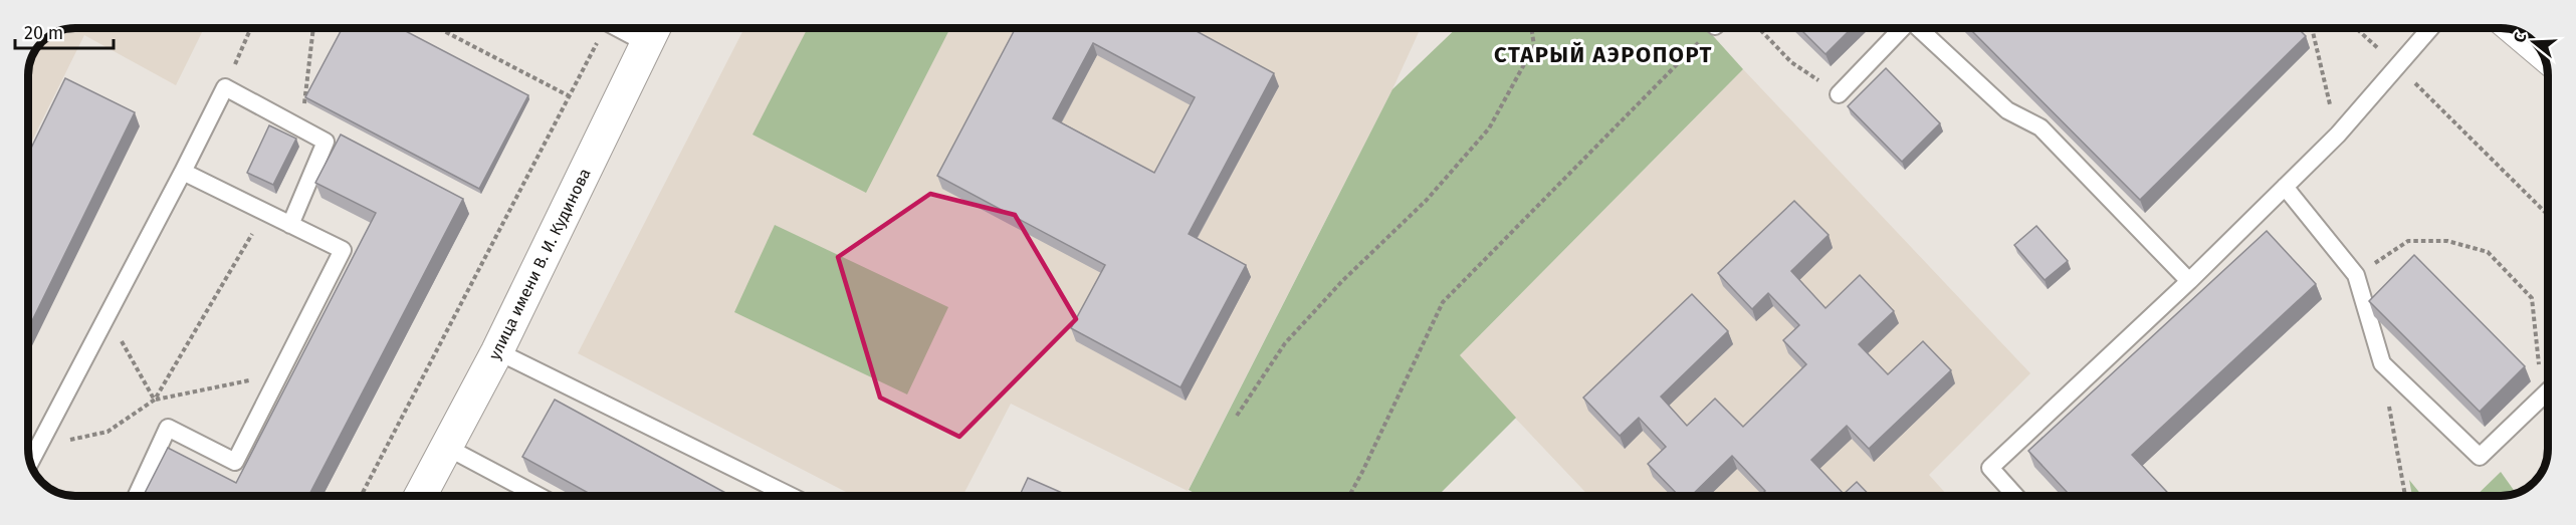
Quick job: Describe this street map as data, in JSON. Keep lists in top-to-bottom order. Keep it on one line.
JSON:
{"streets":{"street":["улица имени В. И. Кудинова"]},"districts":["СТАРЫЙ АЭРОПОРТ"],"scale_bar":"20 m","north":"left"}
